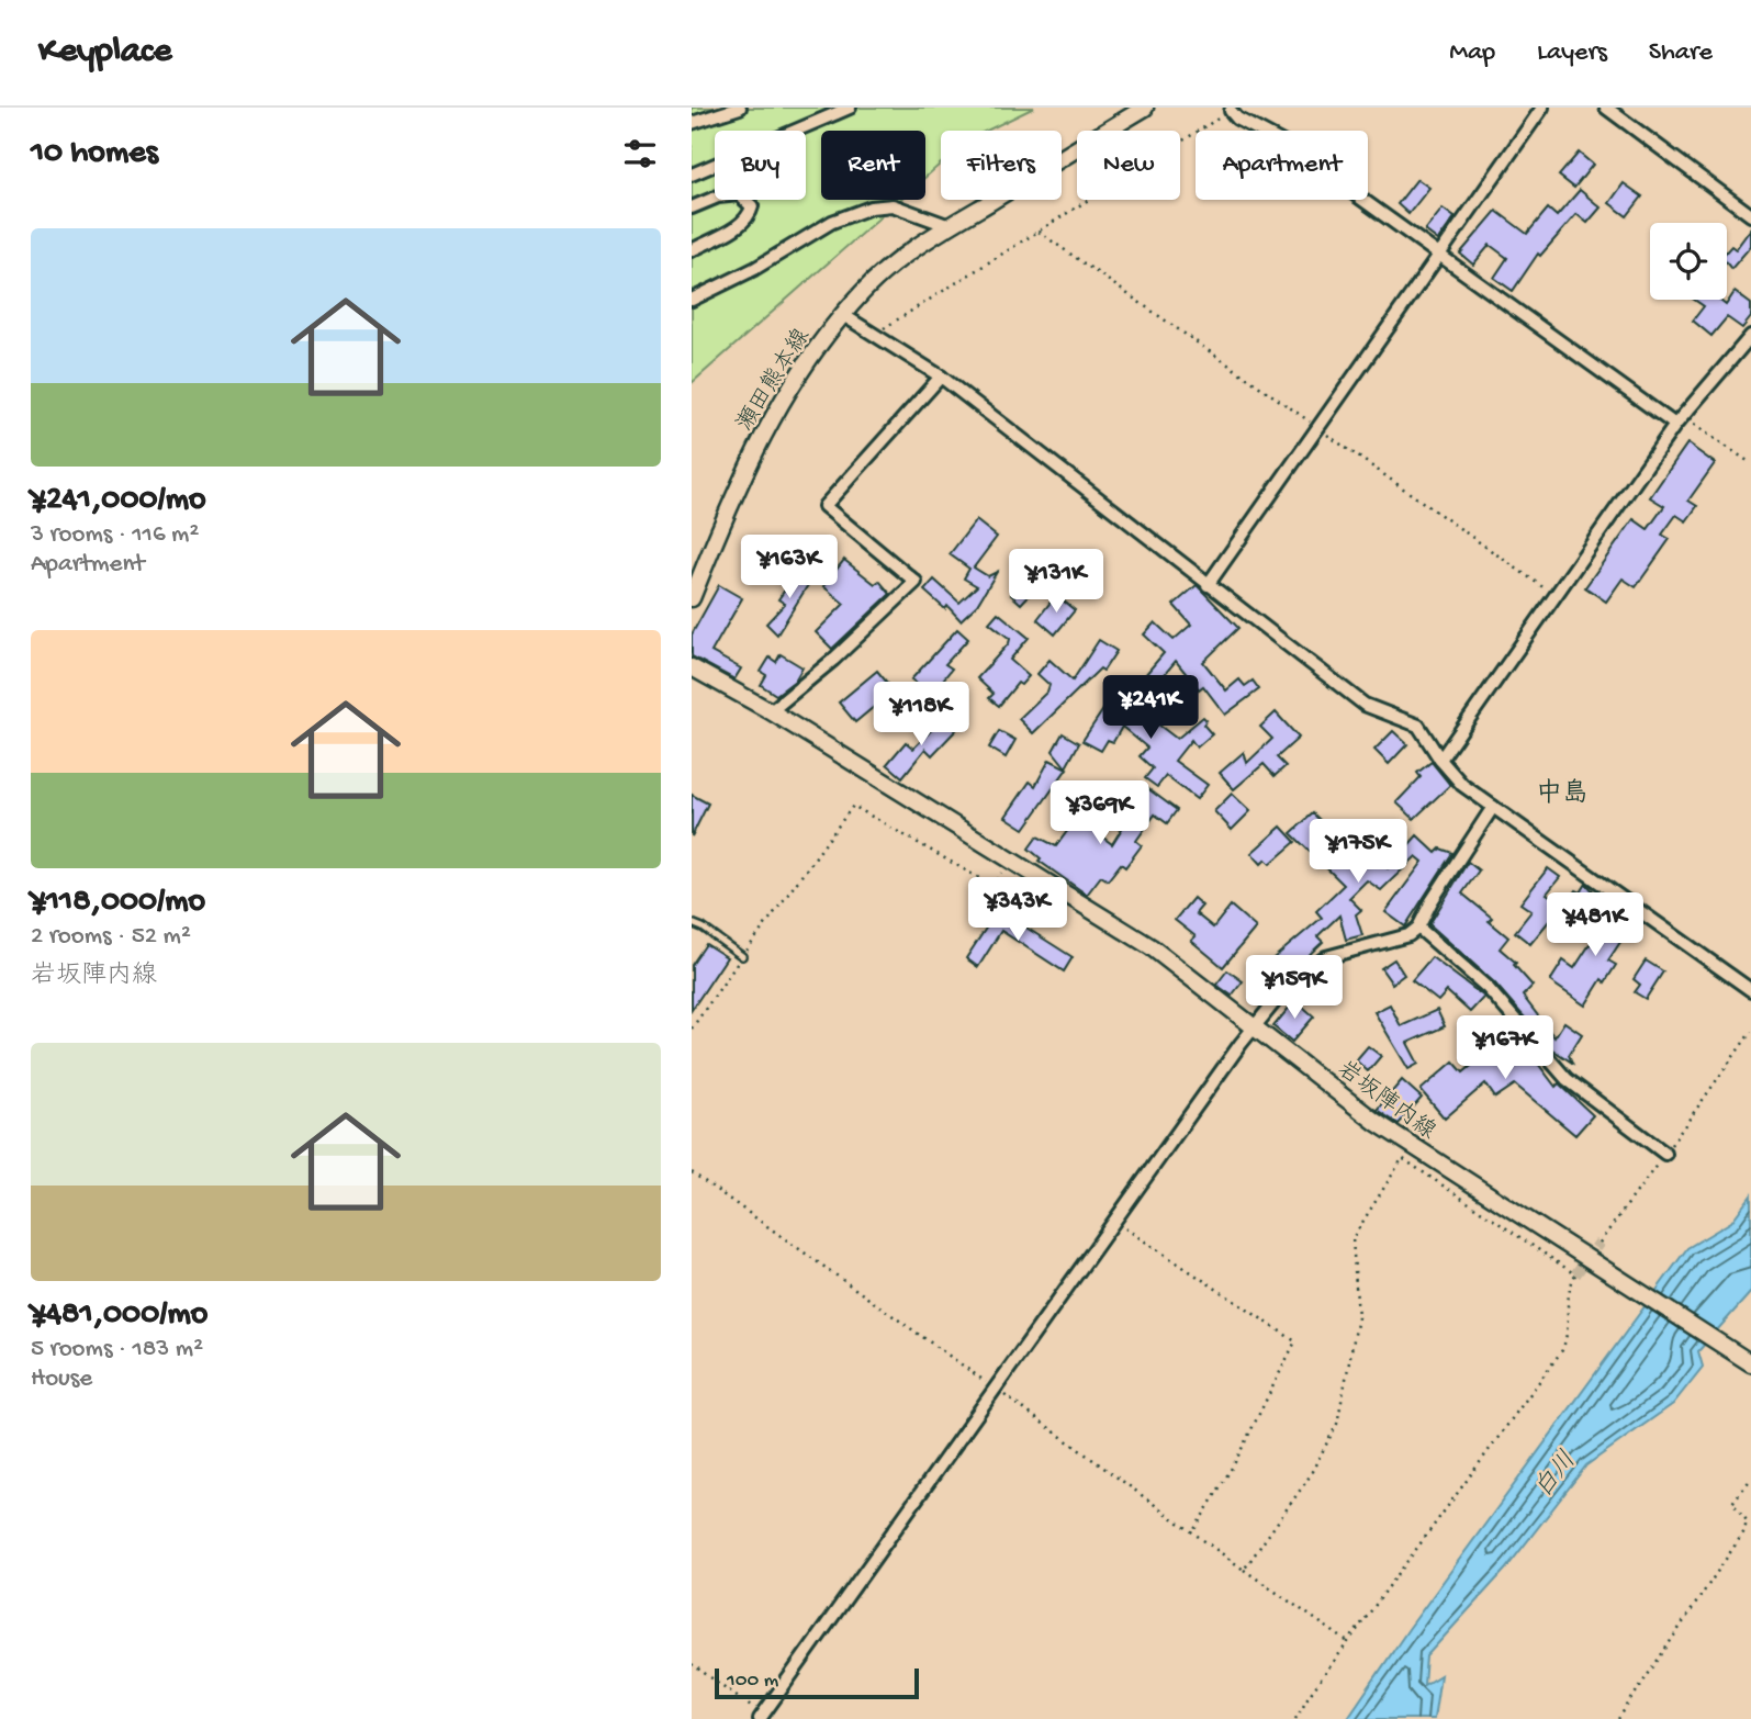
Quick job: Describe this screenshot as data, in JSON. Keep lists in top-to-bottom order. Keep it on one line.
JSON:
{"streets":{"main road":["瀬田熊本線","岩坂陣内線"]},"districts":["中島"],"water":["白川"],"scale_bar":"100 m","page":{"header":"Keyplace","nav":["Map","Layers","Share"],"heading":"10 homes","chip":["Buy","Rent","Filters","New","Apartment"],"list":[{"name":"¥241,000/mo","note":"3 rooms · 116 m² · Apartment"},{"name":"¥118,000/mo","note":"2 rooms · 52 m² · 岩坂陣内線"},{"name":"¥481,000/mo","note":"5 rooms · 183 m² · House"}],"price":["¥163K","¥131K","¥241K","¥118K","¥369K","¥175K","¥343K","¥481K","¥159K","¥167K"],"scale":"100 m"}}
